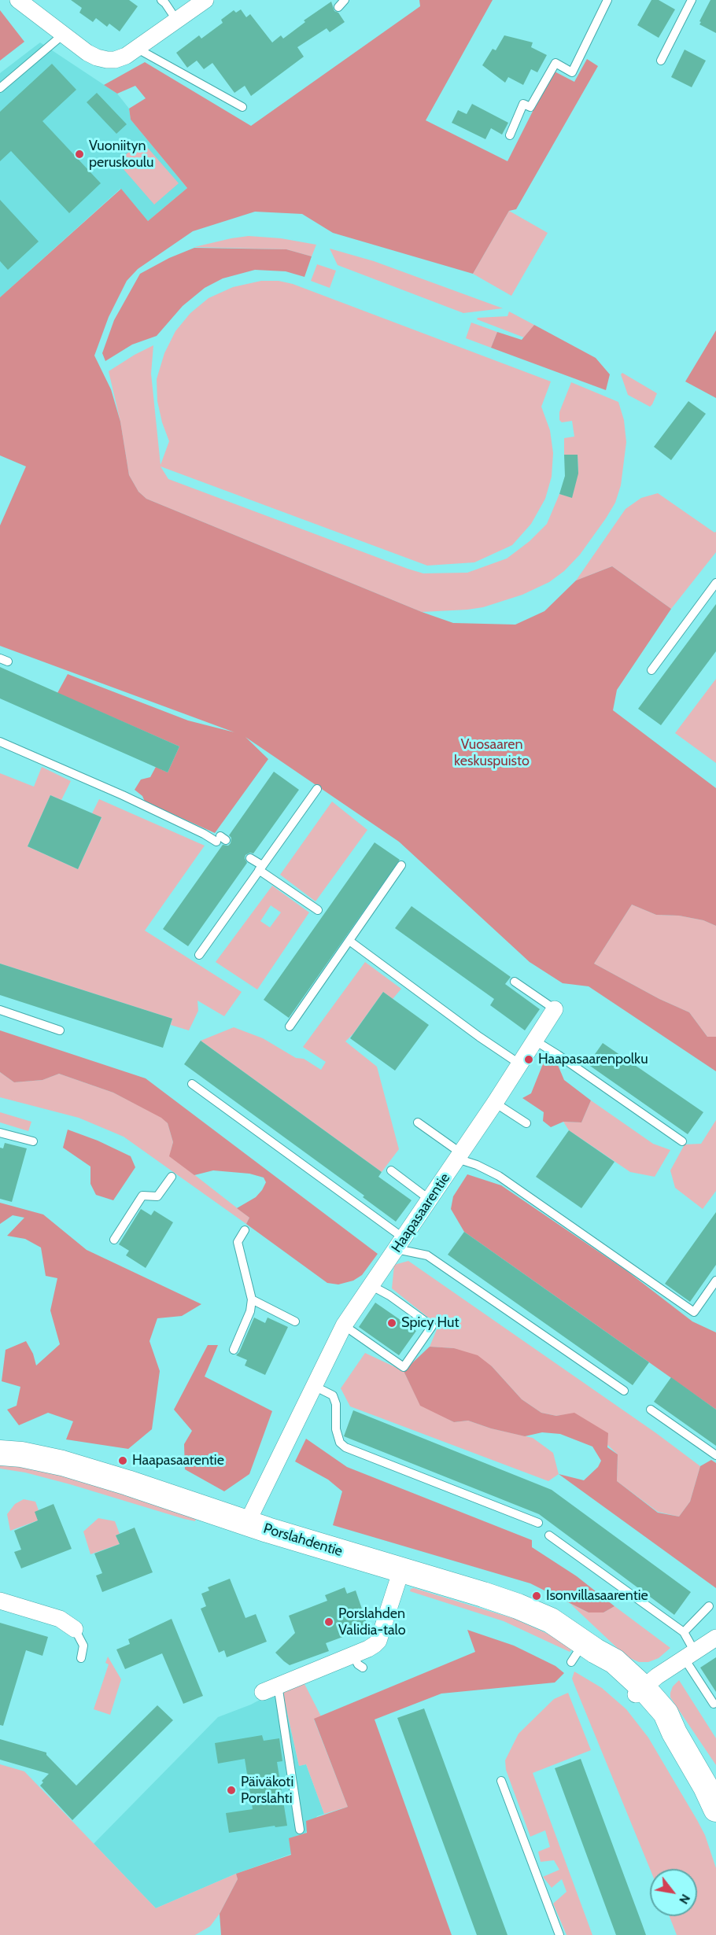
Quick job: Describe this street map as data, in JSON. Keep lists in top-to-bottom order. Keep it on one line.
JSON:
{"streets":{"street":["Haapasaarentie","Porslahdentie"]},"crossings":[["Haapasaarentie","Porslahdentie"]],"parks":["Vuosaaren keskuspuisto"],"places":["Vuoniityn peruskoulu","Haapasaarenpolku","Spicy Hut","Haapasaarentie","Isonvillasaarentie","Porslahden Validia-talo","Päiväkoti Porslahti"],"north":"bottom right"}
